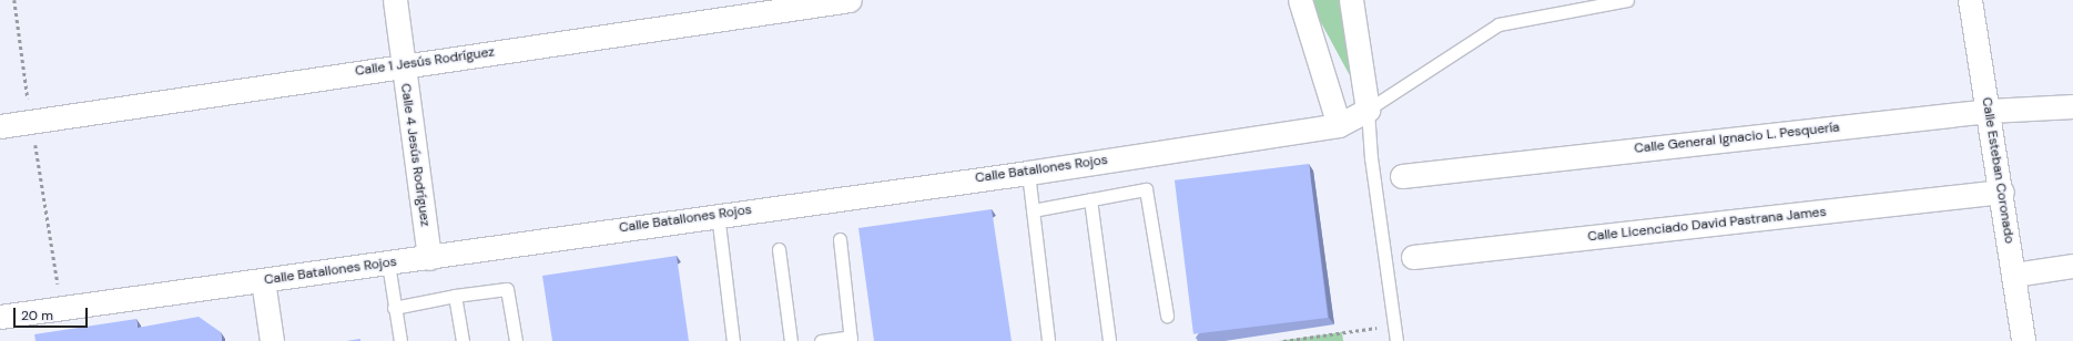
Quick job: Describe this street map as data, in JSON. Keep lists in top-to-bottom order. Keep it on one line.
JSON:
{"streets":{"street":["Calle 1 Jesús Rodríguez","Calle General Ignacio L. Pesquería","Calle 4 Jesús Rodríguez","Calle Batallones Rojos","Calle Esteban Coronado","Calle Licenciado David Pastrana James"]},"crossings":[["Calle 1 Jesús Rodríguez","Calle 4 Jesús Rodríguez"],["Calle General Ignacio L. Pesquería","Calle Esteban Coronado"],["Calle 4 Jesús Rodríguez","Calle Batallones Rojos"],["Calle Esteban Coronado","Calle Licenciado David Pastrana James"]],"scale_bar":"20 m"}
